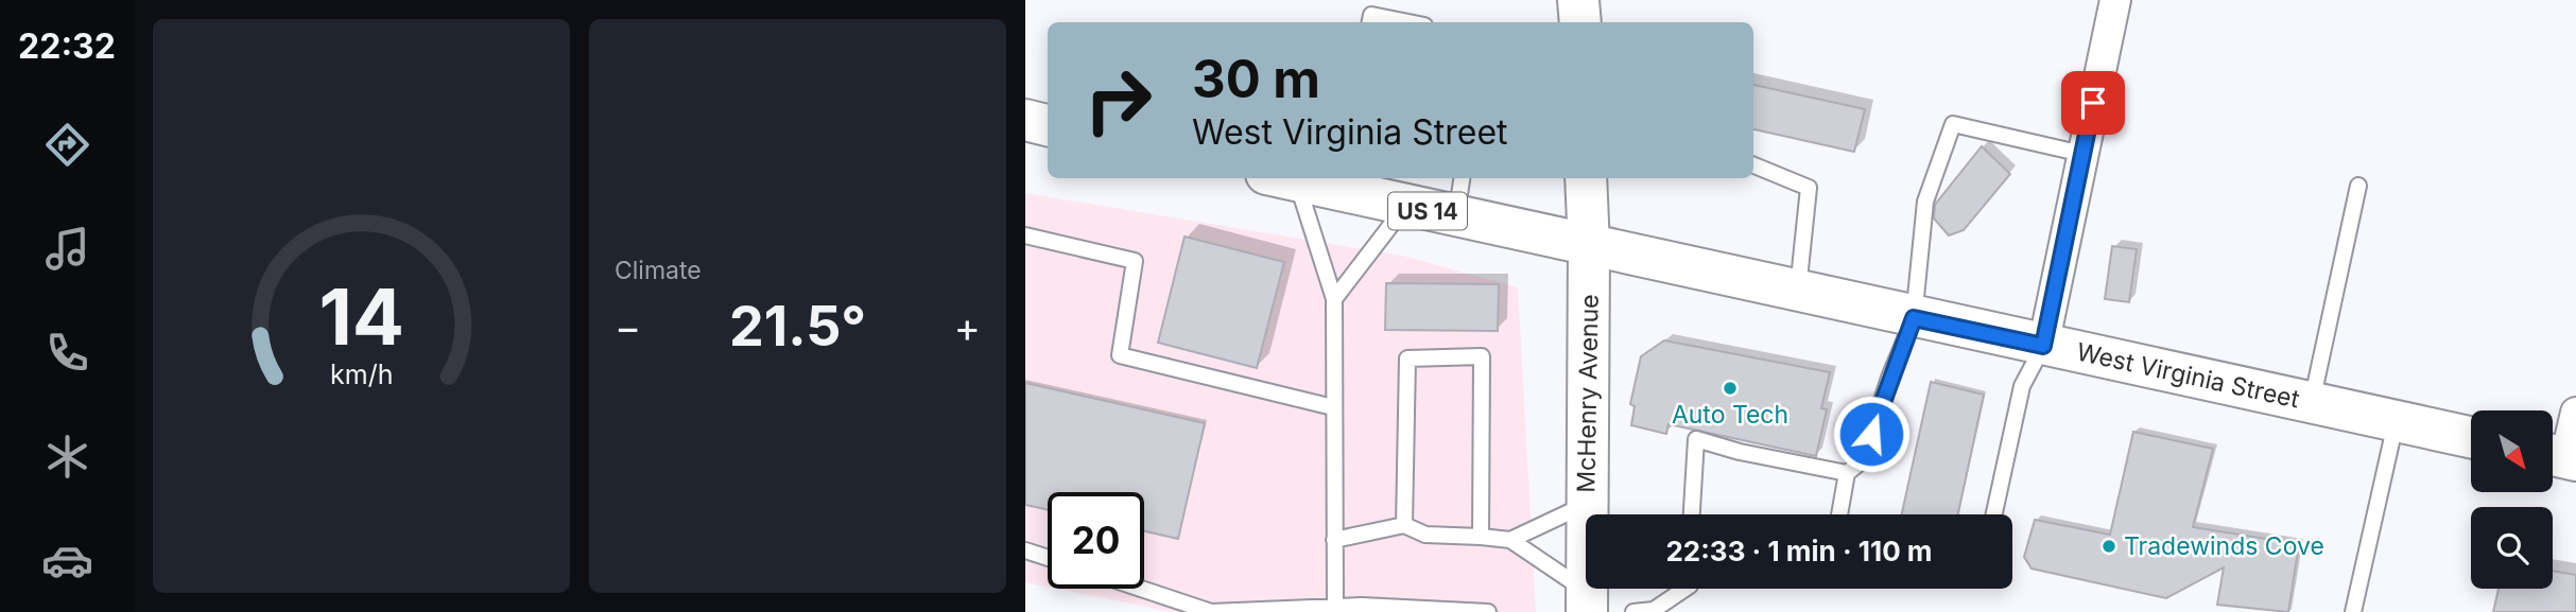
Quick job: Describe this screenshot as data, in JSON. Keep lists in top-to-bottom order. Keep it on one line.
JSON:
{"streets":{"main road":["US 14","West Virginia Street","McHenry Avenue"]},"crossings":[["US 14","West Virginia Street"],["US 14","McHenry Avenue"],["West Virginia Street","McHenry Avenue"]],"places":["Auto Tech","Tradewinds Cove"],"north":"bottom right","page":{"tabs":"22:32","tile":"Climate","turn":["30 m","West Virginia Street"],"heat":["−","21.5°","+"],"limit":"20","trip":"22:33 · 1 min · 110 m","gauge":["14","km/h"]}}
